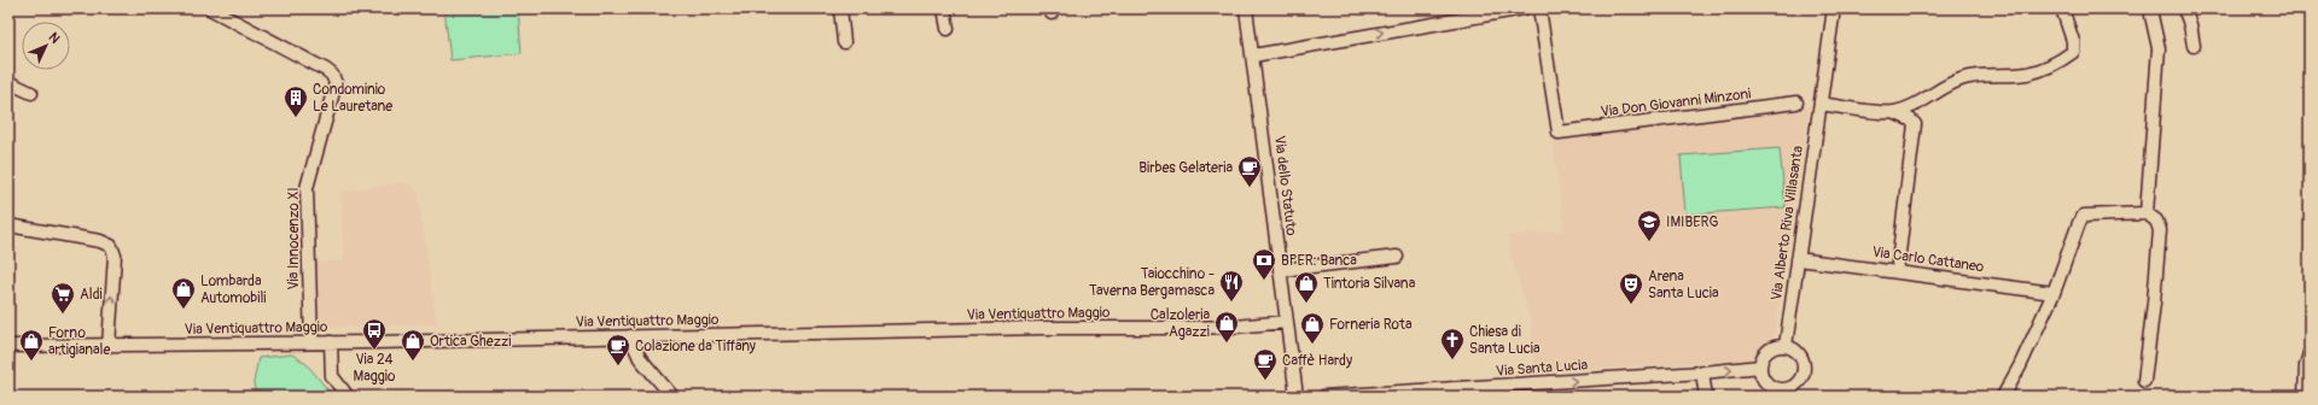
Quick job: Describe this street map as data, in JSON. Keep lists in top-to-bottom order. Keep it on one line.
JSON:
{"streets":{"street":["Via Don Giovanni Minzoni","Via dello Statuto","Via Alberto Riva Villasanta","Via Innocenzo XI","Via Carlo Cattaneo","Via Ventiquattro Maggio","Via Santa Lucia"]},"crossings":[["Via dello Statuto","Via Ventiquattro Maggio"],["Via Alberto Riva Villasanta","Via Carlo Cattaneo"],["Via Alberto Riva Villasanta","Via Santa Lucia"],["Via Innocenzo XI","Via Ventiquattro Maggio"]],"one_way":["Via Santa Lucia"],"places":{"building":["Condominio Le Lauretane"],"cafe":["Birbes Gelateria","Colazione da Tiffany","Caffè Hardy"],"school or university":["IMIBERG"],"bank":["BPER: Banca"],"restaurant":["Taiocchino - Taverna Bergamasca"],"shop":["Tintoria Silvana","Lombarda Automobili","Calzoleria Agazzi","Forneria Rota","Forno artigianale","Ortica Ghezzi"],"theatre":["Arena Santa Lucia"],"supermarket":["Aldi"],"bus stop":["Via 24 Maggio"],"church":["Chiesa di Santa Lucia"]},"north":"top right"}
